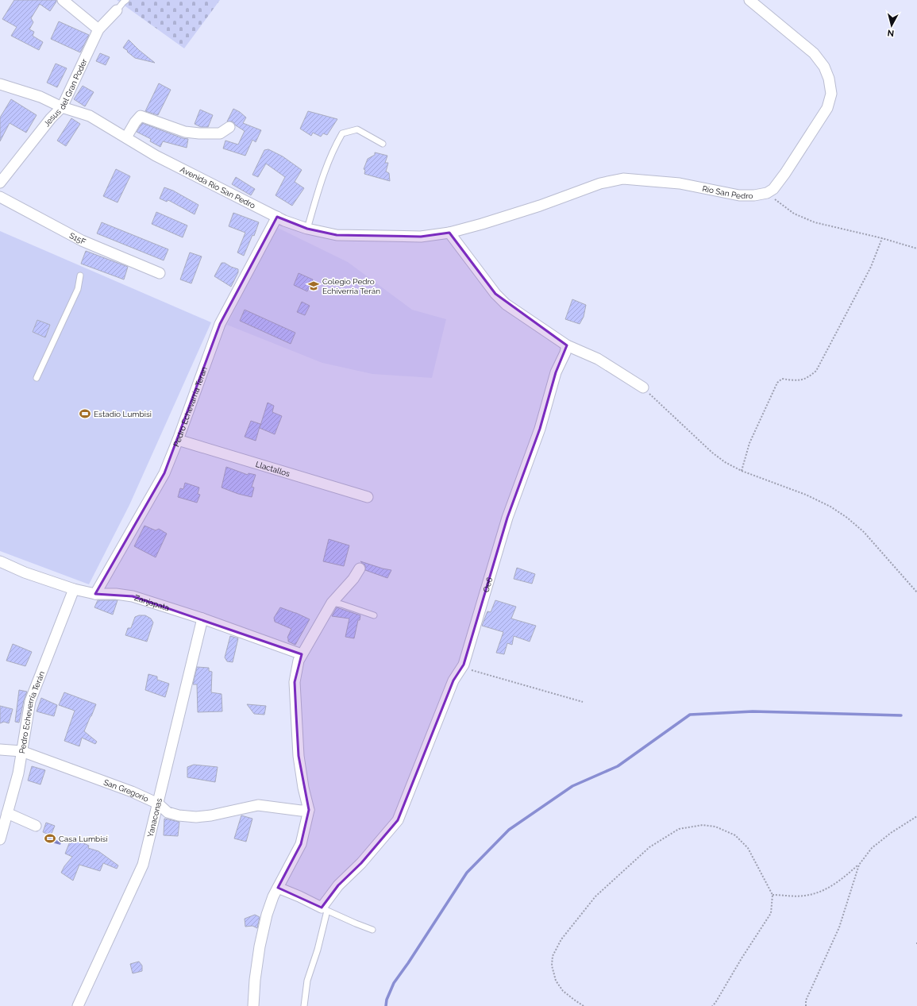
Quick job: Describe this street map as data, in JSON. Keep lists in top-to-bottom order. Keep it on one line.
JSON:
{"streets":{"street":["Jesus del Gran Poder","Avenida Río San Pedro","Río San Pedro","S15F","Pedro Echevarria Teran","Llactallos","Oe6","Zanjapata","Pedro Echeverría Terán","San Gregorio","Yanaconas"]},"crossings":[["Jesus del Gran Poder","Avenida Río San Pedro"],["Avenida Río San Pedro","Río San Pedro"],["Avenida Río San Pedro","Pedro Echevarria Teran"],["Pedro Echevarria Teran","Llactallos"],["Pedro Echevarria Teran","Zanjapata"],["Zanjapata","Pedro Echeverría Terán"],["Zanjapata","Yanaconas"],["Pedro Echeverría Terán","San Gregorio"],["San Gregorio","Yanaconas"]],"places":{"school or university":["Colegio Pedro Echiverria Terán"],"sports":["Estadio Lumbisi","Casa Lumbisí"]},"north":"bottom"}
